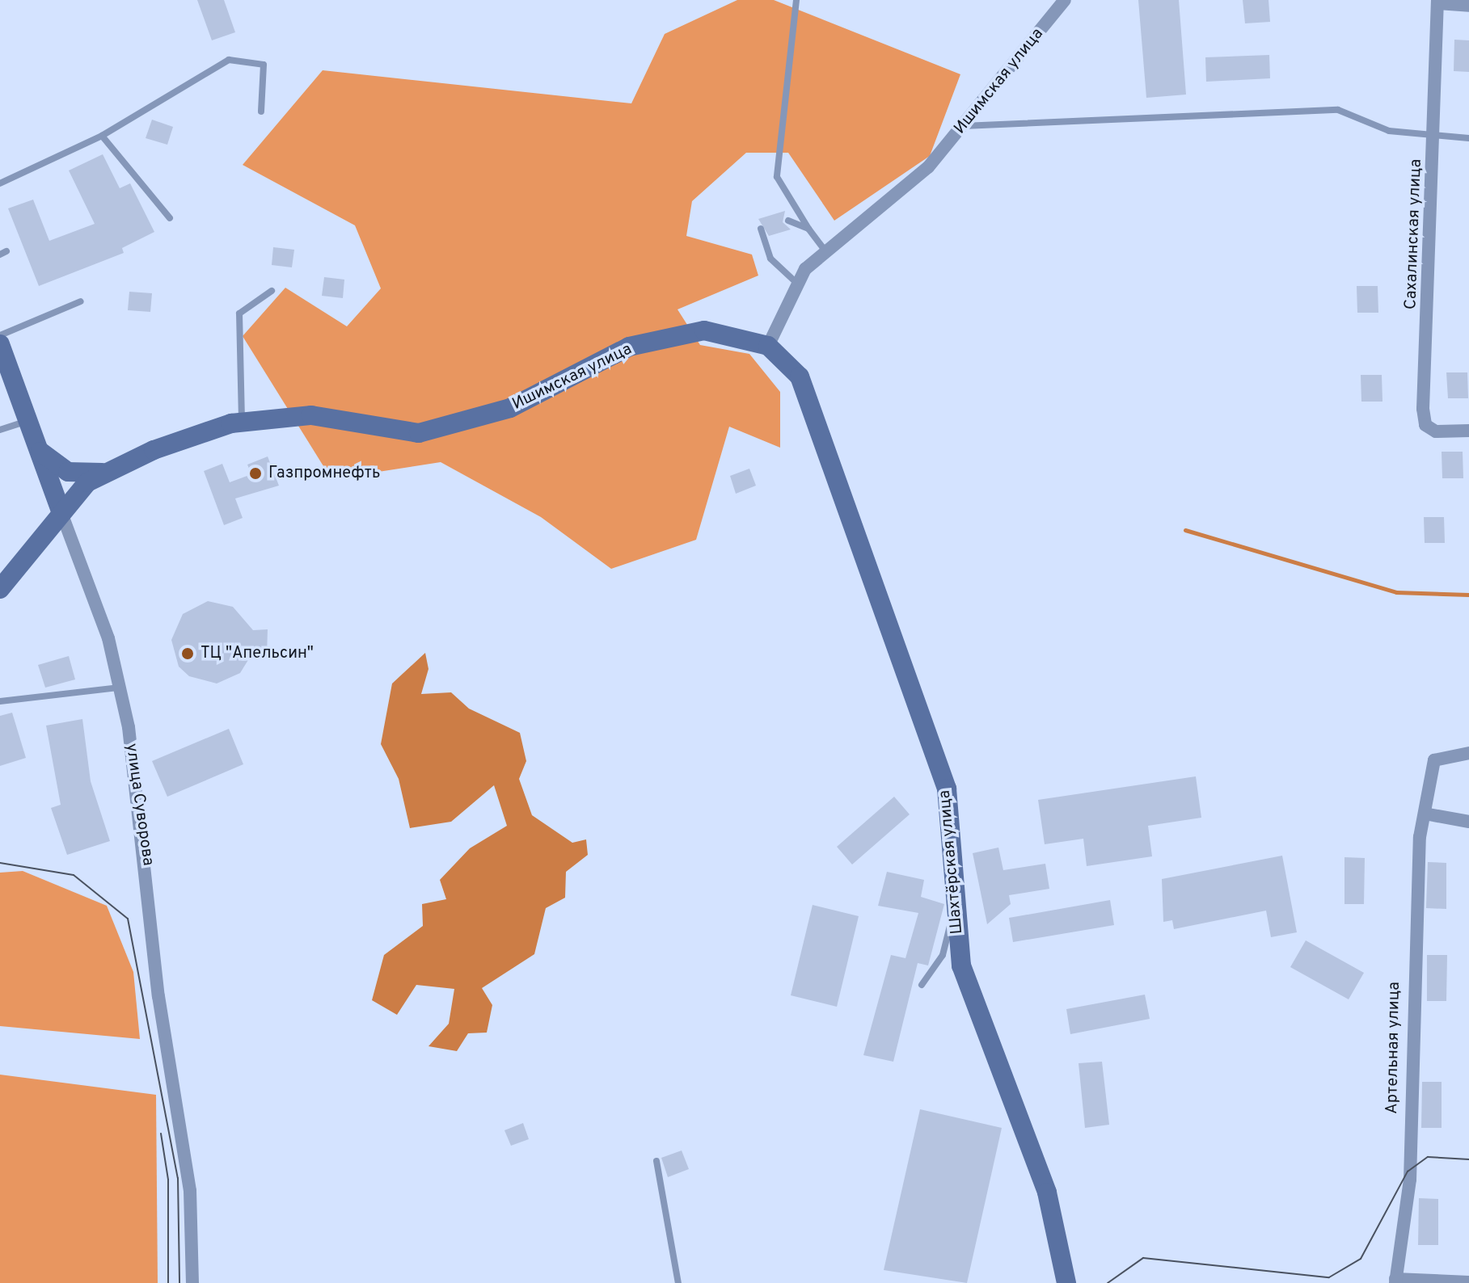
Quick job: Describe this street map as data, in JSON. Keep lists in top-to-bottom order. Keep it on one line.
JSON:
{"streets":{"main road":["Ишимская улица","улица Суворова","Шахтёрская улица"],"street":["Сахалинская улица","Артельная улица"]},"crossings":[["Ишимская улица","улица Суворова"],["Ишимская улица","Шахтёрская улица"]],"places":["Газпромнефть","ТЦ \"Апельсин\""]}
